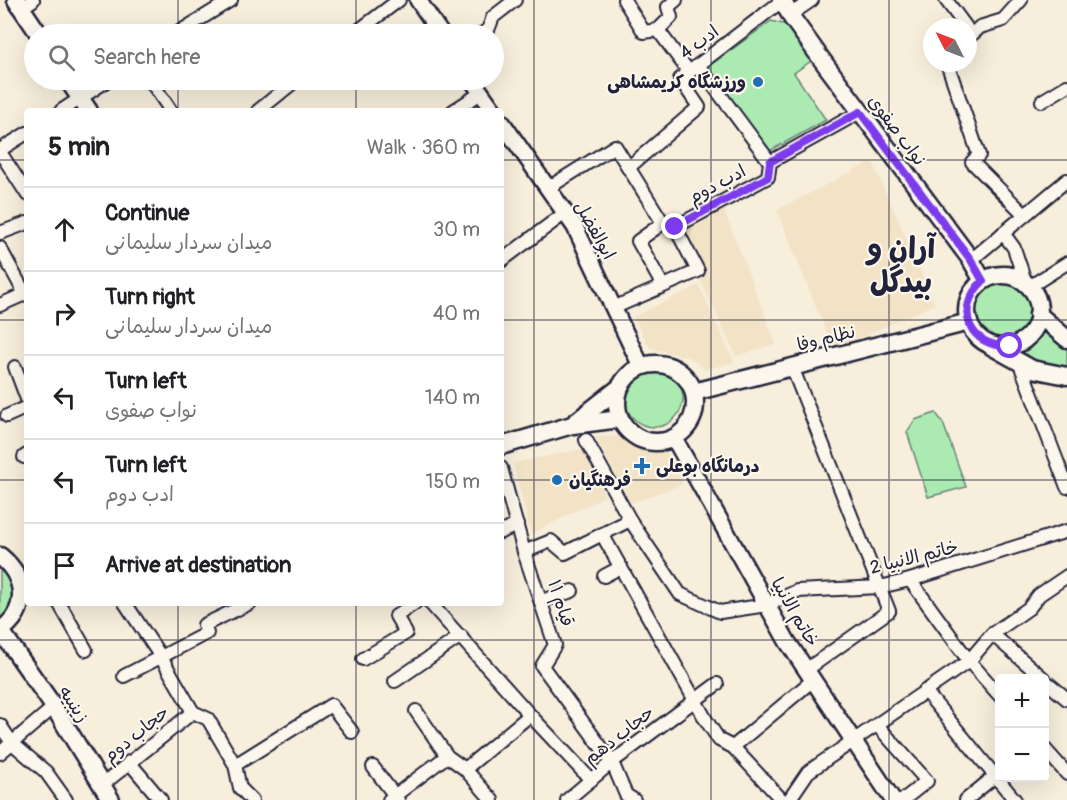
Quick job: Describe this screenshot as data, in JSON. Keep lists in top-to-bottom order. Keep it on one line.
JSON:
{"streets":{"main road":["نواب صفوی","نظام وفا","زینبیه"],"street":["ادب 4","ادب دوم","ابوالفضل","خاتم الانبیا 2","قیام ۱۱","خاتم الانبیا","حجاب دوم","حجاب دهم"]},"crossings":[["ادب 4","نواب صفوی"],["نواب صفوی","ادب دوم"],["نواب صفوی","نظام وفا"],["ابوالفضل","نظام وفا"],["ابوالفضل","خاتم الانبیا"],["نظام وفا","خاتم الانبیا"],["خاتم الانبیا 2","خاتم الانبیا"],["قیام ۱۱","حجاب دهم"],["زینبیه","حجاب دوم"]],"districts":["آران و بیدگل"],"places":{"other":["ورزشگاه کریمشاهی","فرهنگیان"],"health":["درمانگاه بوعلی"]},"north":"top left","page":{"search":"Search here","heading":["5 min","Walk · 360 m"],"list":[["Continue","میدان سردار سلیمانی","30 m"],["Turn right","میدان سردار سلیمانی","40 m"],["Turn left","نواب صفوی","140 m"],["Turn left","ادب دوم","150 m"],"Arrive at destination"],"map_buttons":["+","−"]}}
